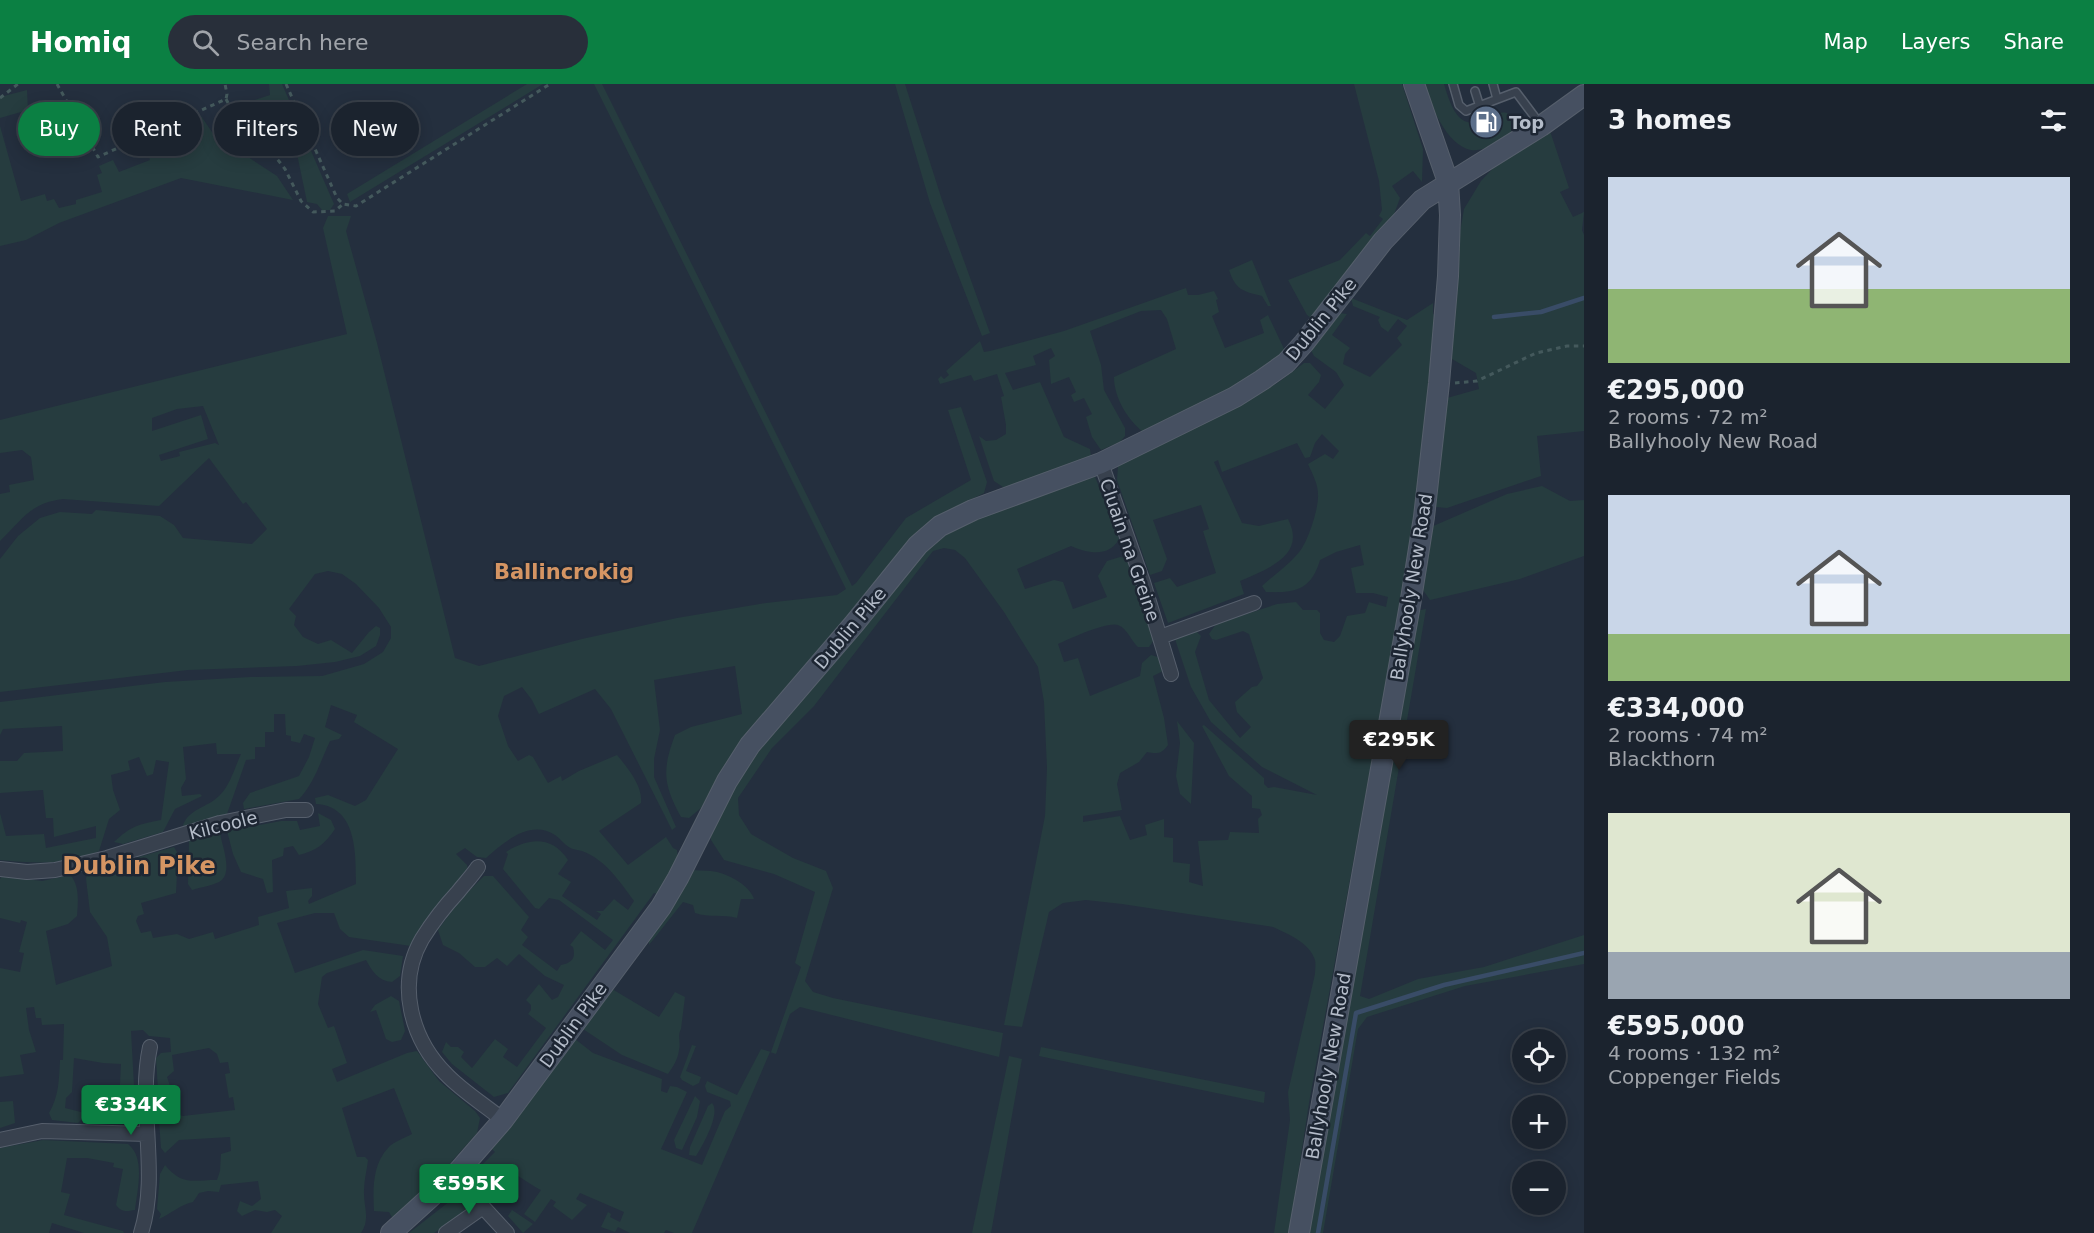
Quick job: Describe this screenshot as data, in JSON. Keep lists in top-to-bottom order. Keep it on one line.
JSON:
{"streets":{"street":["Dublin Pike","Cluain na Greine","Ballyhooly New Road","Kilcoole"]},"crossings":[["Dublin Pike","Cluain na Greine"],["Dublin Pike","Ballyhooly New Road"]],"districts":["Ballincrokig","Dublin Pike"],"places":{"fuel station":["Top"]},"page":{"header":"Homiq","search":"Search here","nav":["Map","Layers","Share"],"heading":"3 homes","chip":["Buy","Rent","Filters","New"],"list":[{"name":"€295,000","note":"2 rooms · 72 m² · Ballyhooly New Road"},{"name":"€334,000","note":"2 rooms · 74 m² · Blackthorn"},{"name":"€595,000","note":"4 rooms · 132 m² · Coppenger Fields"}],"price":["€295K","€334K","€595K"],"map_buttons":["+","−"]}}
